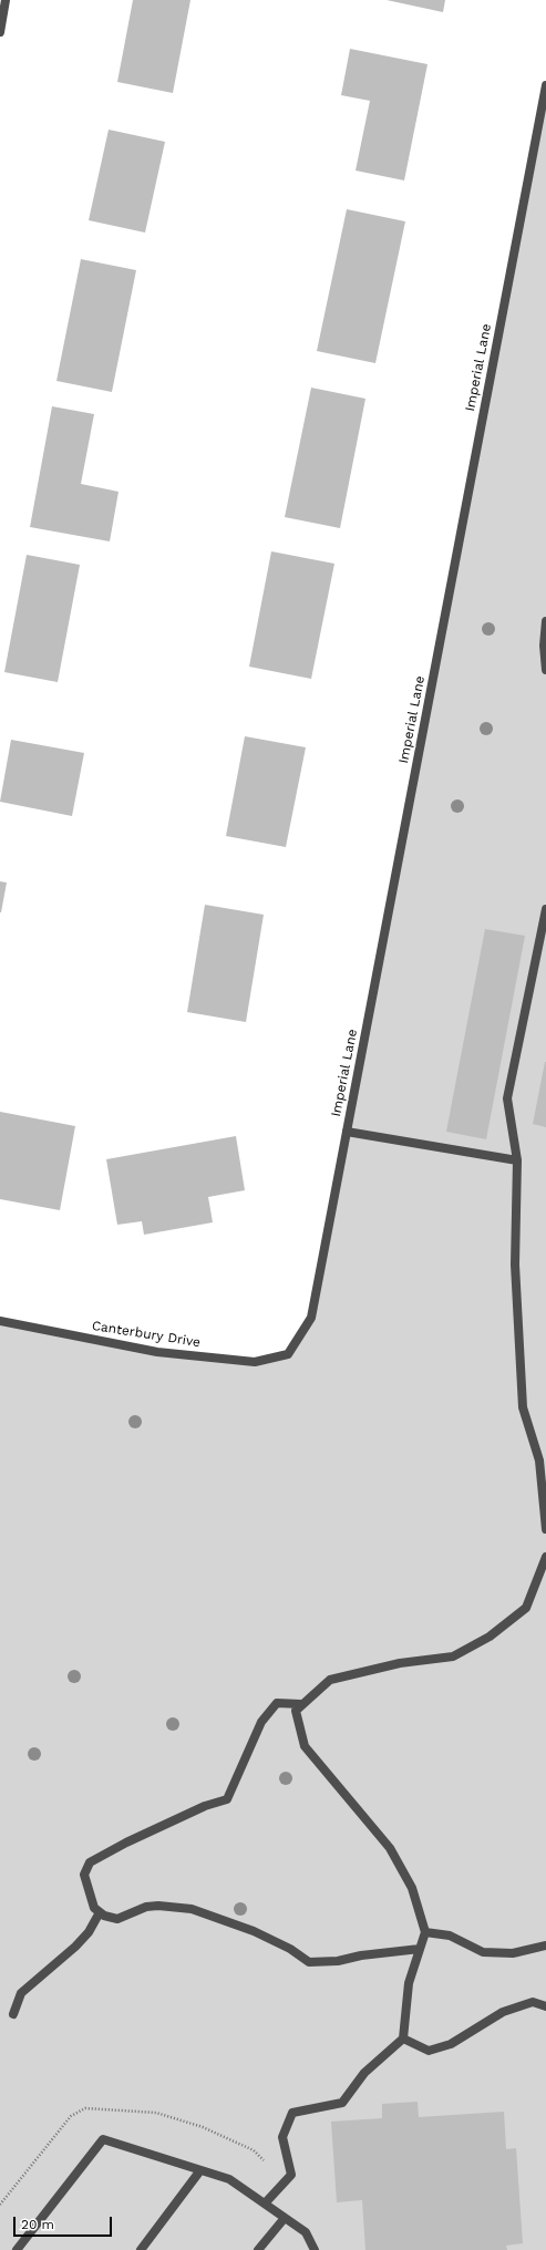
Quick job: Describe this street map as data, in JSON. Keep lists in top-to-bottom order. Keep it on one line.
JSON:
{"streets":{"street":["Imperial Lane","Canterbury Drive"]},"crossings":[["Imperial Lane","Canterbury Drive"]],"scale_bar":"20 m"}
